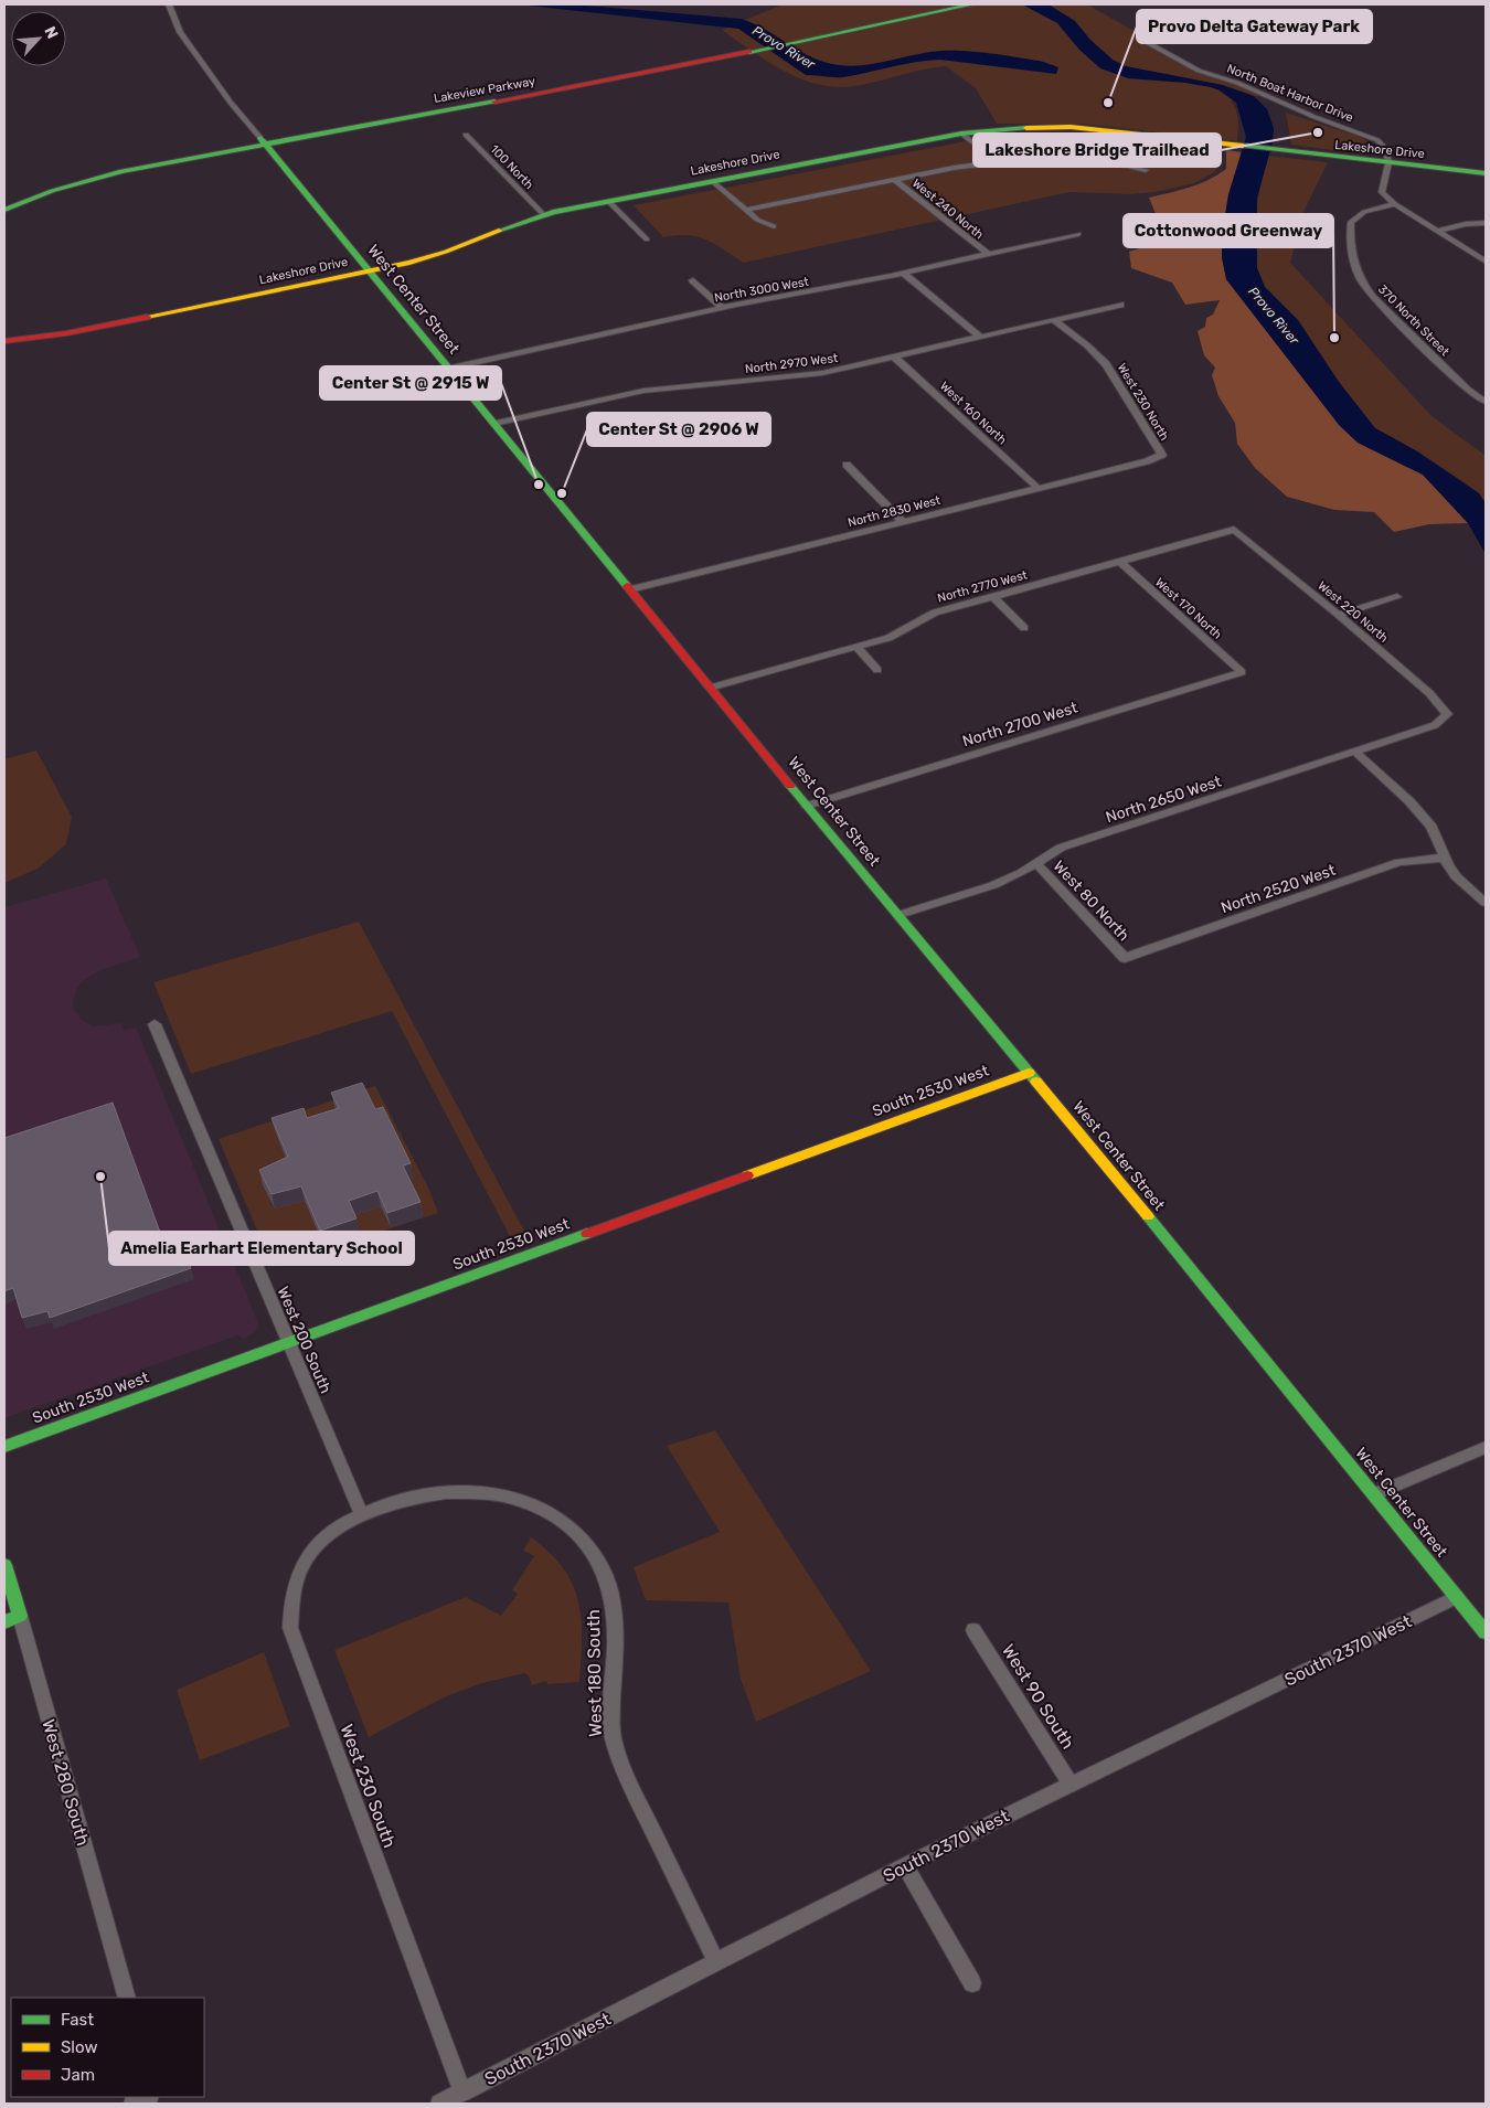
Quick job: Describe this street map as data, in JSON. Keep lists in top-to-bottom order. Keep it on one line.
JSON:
{"streets":{"street":["Lakeview Parkway","North Boat Harbor Drive","Lakeshore Drive","100 North","West 240 North","North 3000 West","West Center Street","370 North Street","North 2970 West","West 230 North","West 160 North","North 2830 West","North 2770 West","West 170 North","West 220 North","North 2700 West","North 2650 West","North 2520 West","West 80 North","South 2530 West","West 200 South","South 2370 West","West 180 South","West 90 South","West 280 South","West 230 South"]},"crossings":[["Lakeview Parkway","West Center Street"],["North Boat Harbor Drive","Lakeshore Drive"],["Lakeshore Drive","100 North"],["Lakeshore Drive","West Center Street"],["West 240 North","North 3000 West"],["North 3000 West","West Center Street"],["West Center Street","North 2970 West"],["West Center Street","North 2830 West"],["West Center Street","North 2770 West"],["West Center Street","North 2700 West"],["West Center Street","North 2650 West"],["West Center Street","South 2530 West"],["West Center Street","South 2370 West"],["North 2970 West","West 230 North"],["North 2970 West","West 160 North"],["West 230 North","North 2830 West"],["West 160 North","North 2830 West"],["North 2770 West","West 170 North"],["North 2770 West","West 220 North"],["West 170 North","North 2700 West"],["West 220 North","North 2650 West"],["North 2650 West","West 80 North"],["North 2520 West","West 80 North"],["South 2530 West","West 200 South"],["West 200 South","West 180 South"],["West 200 South","West 230 South"],["South 2370 West","West 180 South"],["South 2370 West","West 90 South"],["South 2370 West","West 230 South"],["West 180 South","West 230 South"]],"water":["Provo River"],"places":["Provo Delta Gateway Park","Lakeshore Bridge Trailhead","Cottonwood Greenway","Center St @ 2915 W","Center St @ 2906 W","Amelia Earhart Elementary School"],"legend":["Fast","Slow","Jam"],"north":"top right"}
